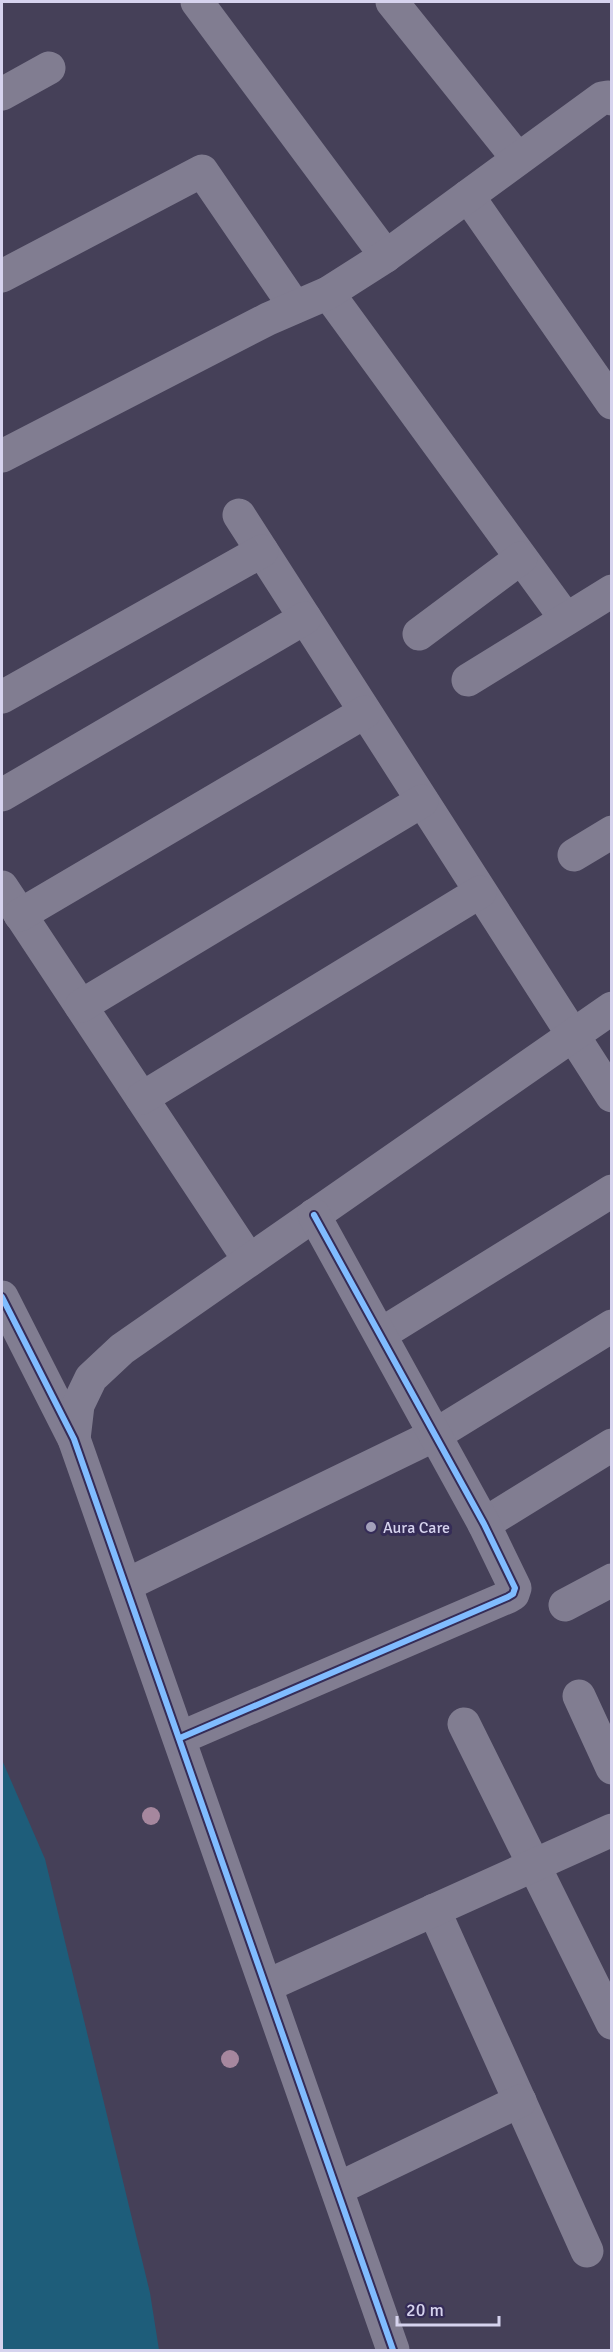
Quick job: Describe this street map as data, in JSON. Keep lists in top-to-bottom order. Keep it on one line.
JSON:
{"places":["Aura Care"],"scale_bar":"20 m"}
